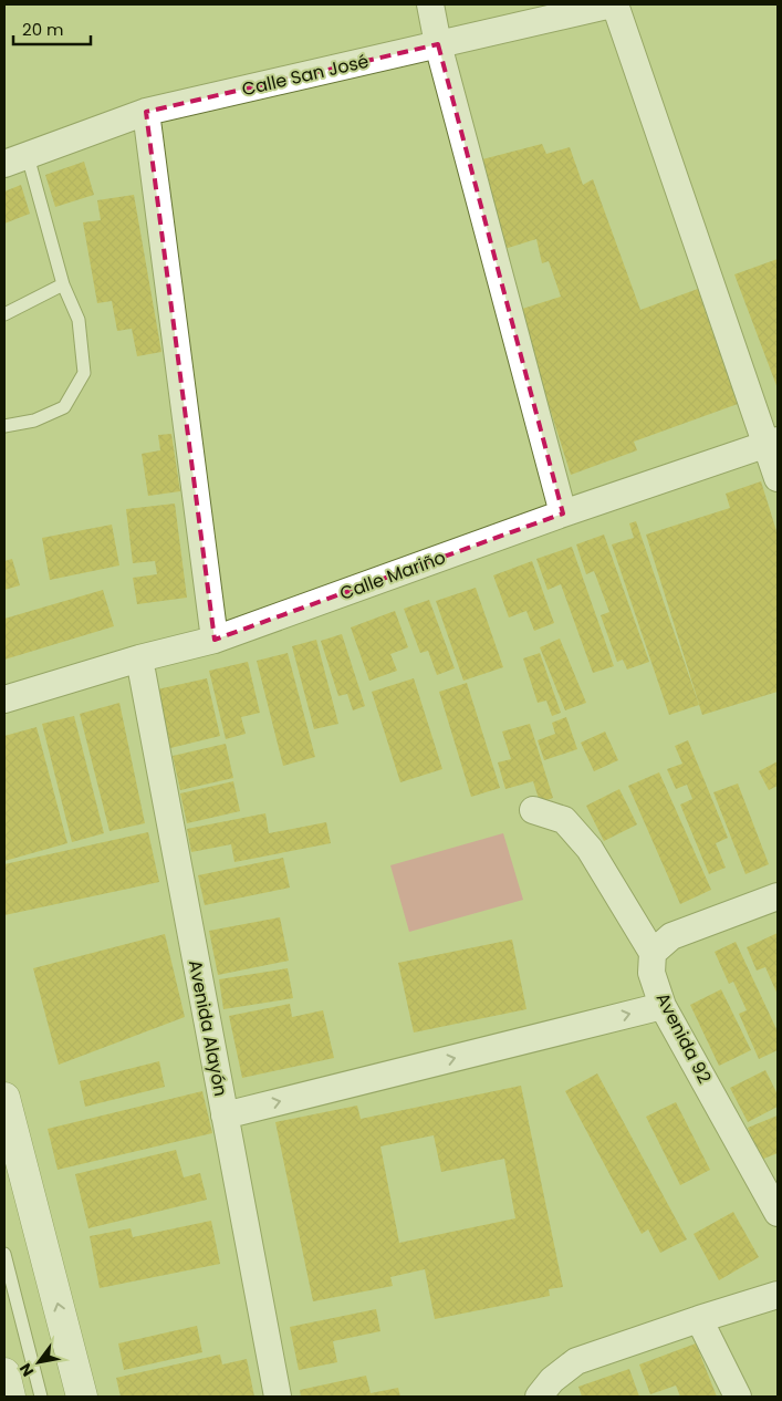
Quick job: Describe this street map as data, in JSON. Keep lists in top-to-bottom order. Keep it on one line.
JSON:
{"streets":{"street":["Calle San José","Calle Mariño","Avenida Alayón","Avenida 92"]},"crossings":[["Calle Mariño","Avenida Alayón"]],"scale_bar":"20 m","north":"bottom left"}
